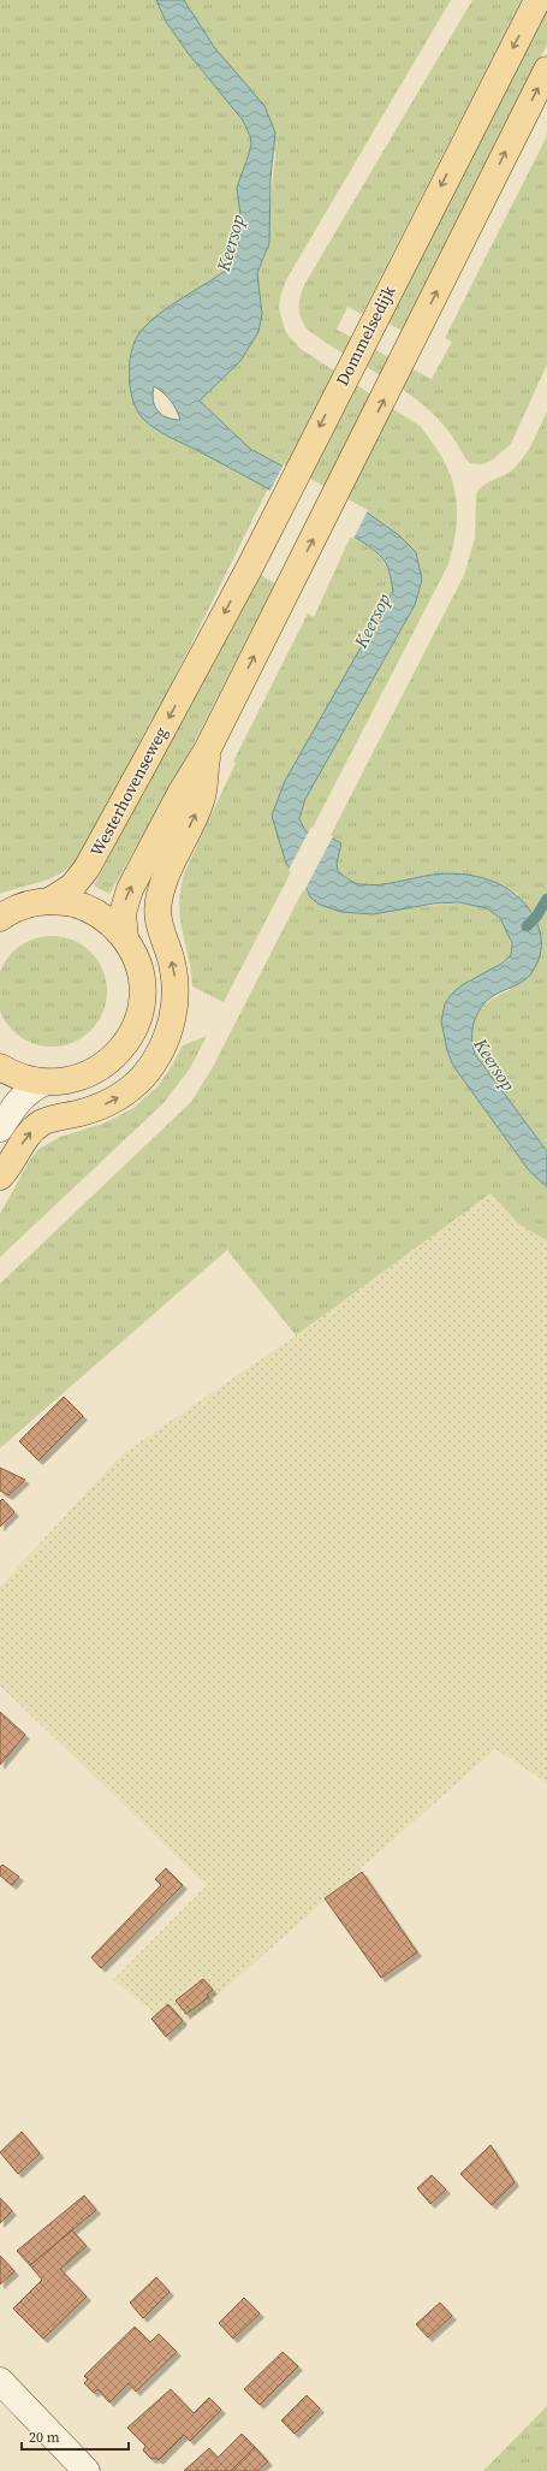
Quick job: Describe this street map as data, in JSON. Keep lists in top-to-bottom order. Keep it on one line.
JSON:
{"streets":{"main road":["Dommelsedijk","Westerhovenseweg"]},"crossings":[["Dommelsedijk","Westerhovenseweg"]],"water":["Keersop"],"scale_bar":"20 m"}
